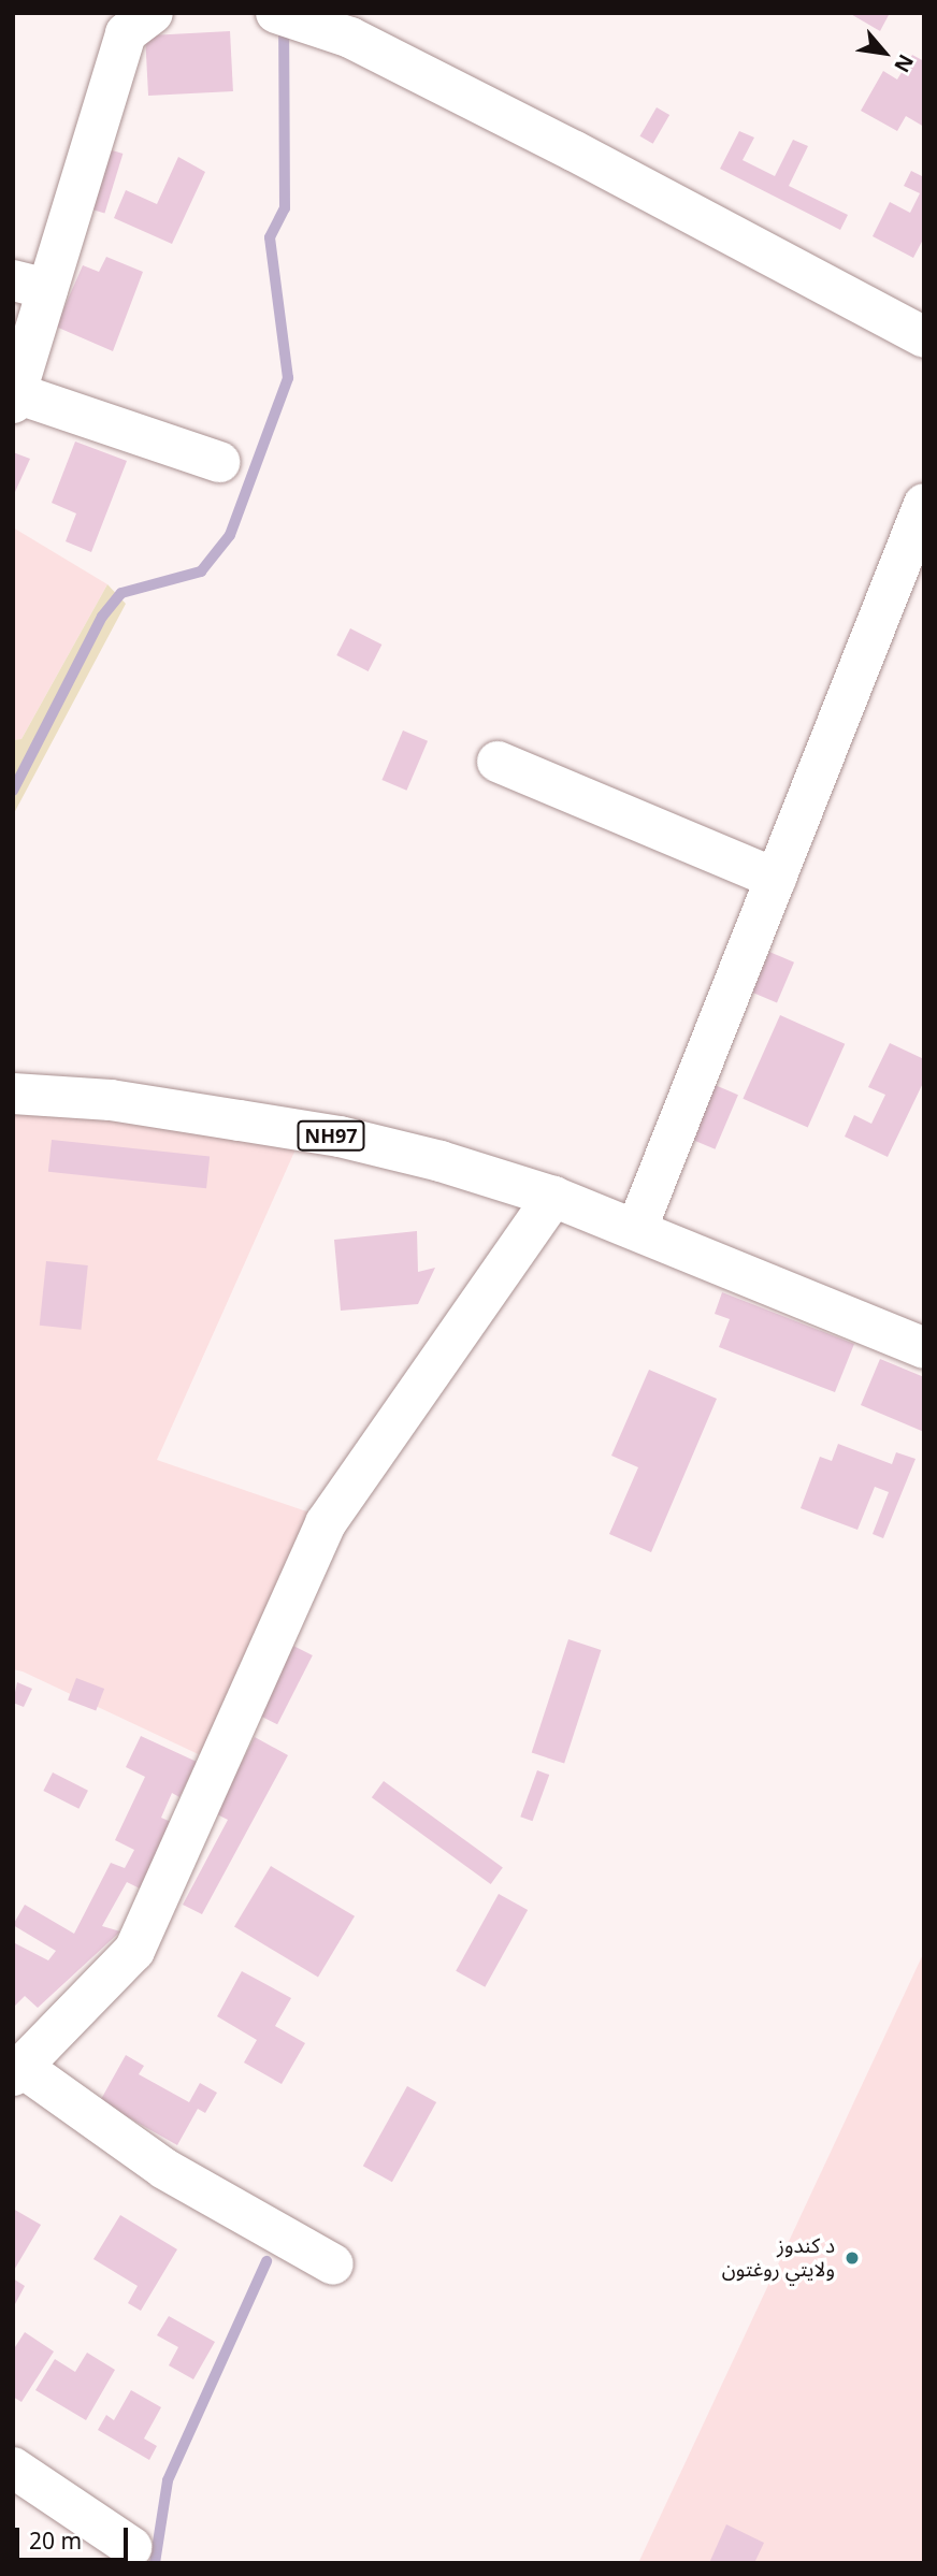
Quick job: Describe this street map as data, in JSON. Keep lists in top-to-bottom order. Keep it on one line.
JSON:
{"streets":{"main road":["NH97"]},"places":["د کندوز ولایتي روغتون"],"scale_bar":"20 m","north":"bottom right"}
